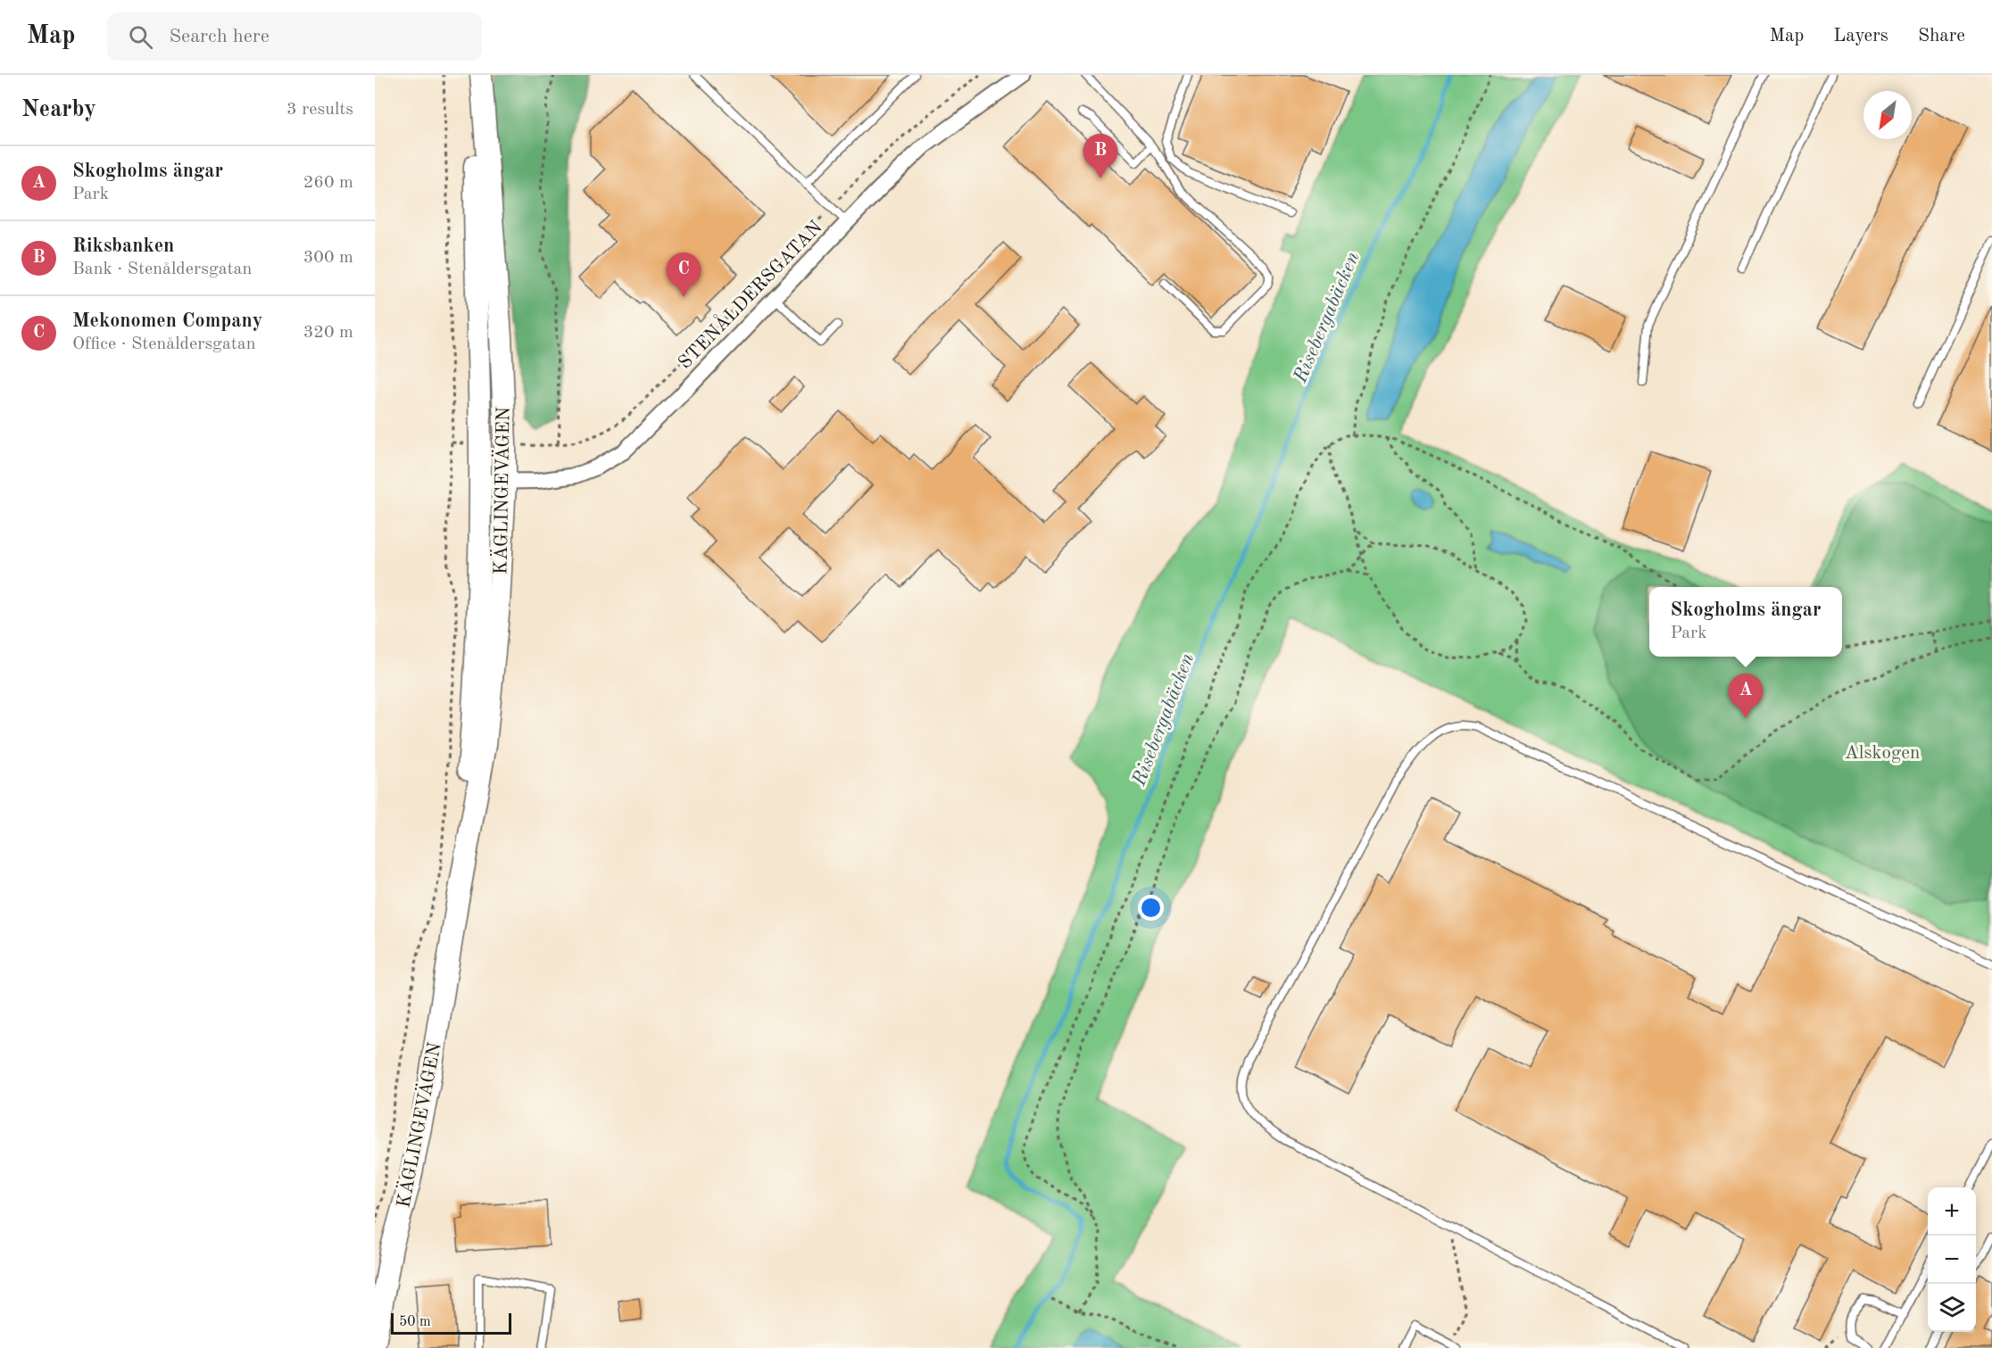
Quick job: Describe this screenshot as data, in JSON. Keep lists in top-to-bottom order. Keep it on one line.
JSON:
{"streets":{"main road":["KÄGLINGEVÄGEN"],"street":["STENÅLDERSGATAN"]},"crossings":[["STENÅLDERSGATAN","KÄGLINGEVÄGEN"]],"water":["Risebergabäcken"],"parks":["Alskogen"],"scale_bar":"50 m","north":"bottom left","page":{"header":"Map","search":"Search here","nav":["Map","Layers","Share"],"heading":["Nearby","3 results"],"pins":["B","C","A"],"list":[{"mark":"A","name":"Skogholms ängar","note":"Park","value":"260 m"},{"mark":"B","name":"Riksbanken","note":"Bank · Stenåldersgatan","value":"300 m"},{"mark":"C","name":"Mekonomen Company","note":"Office · Stenåldersgatan","value":"320 m"}],"popup":["Skogholms ängar","Park"],"map_buttons":["+","−"],"scale":"50 m"}}
